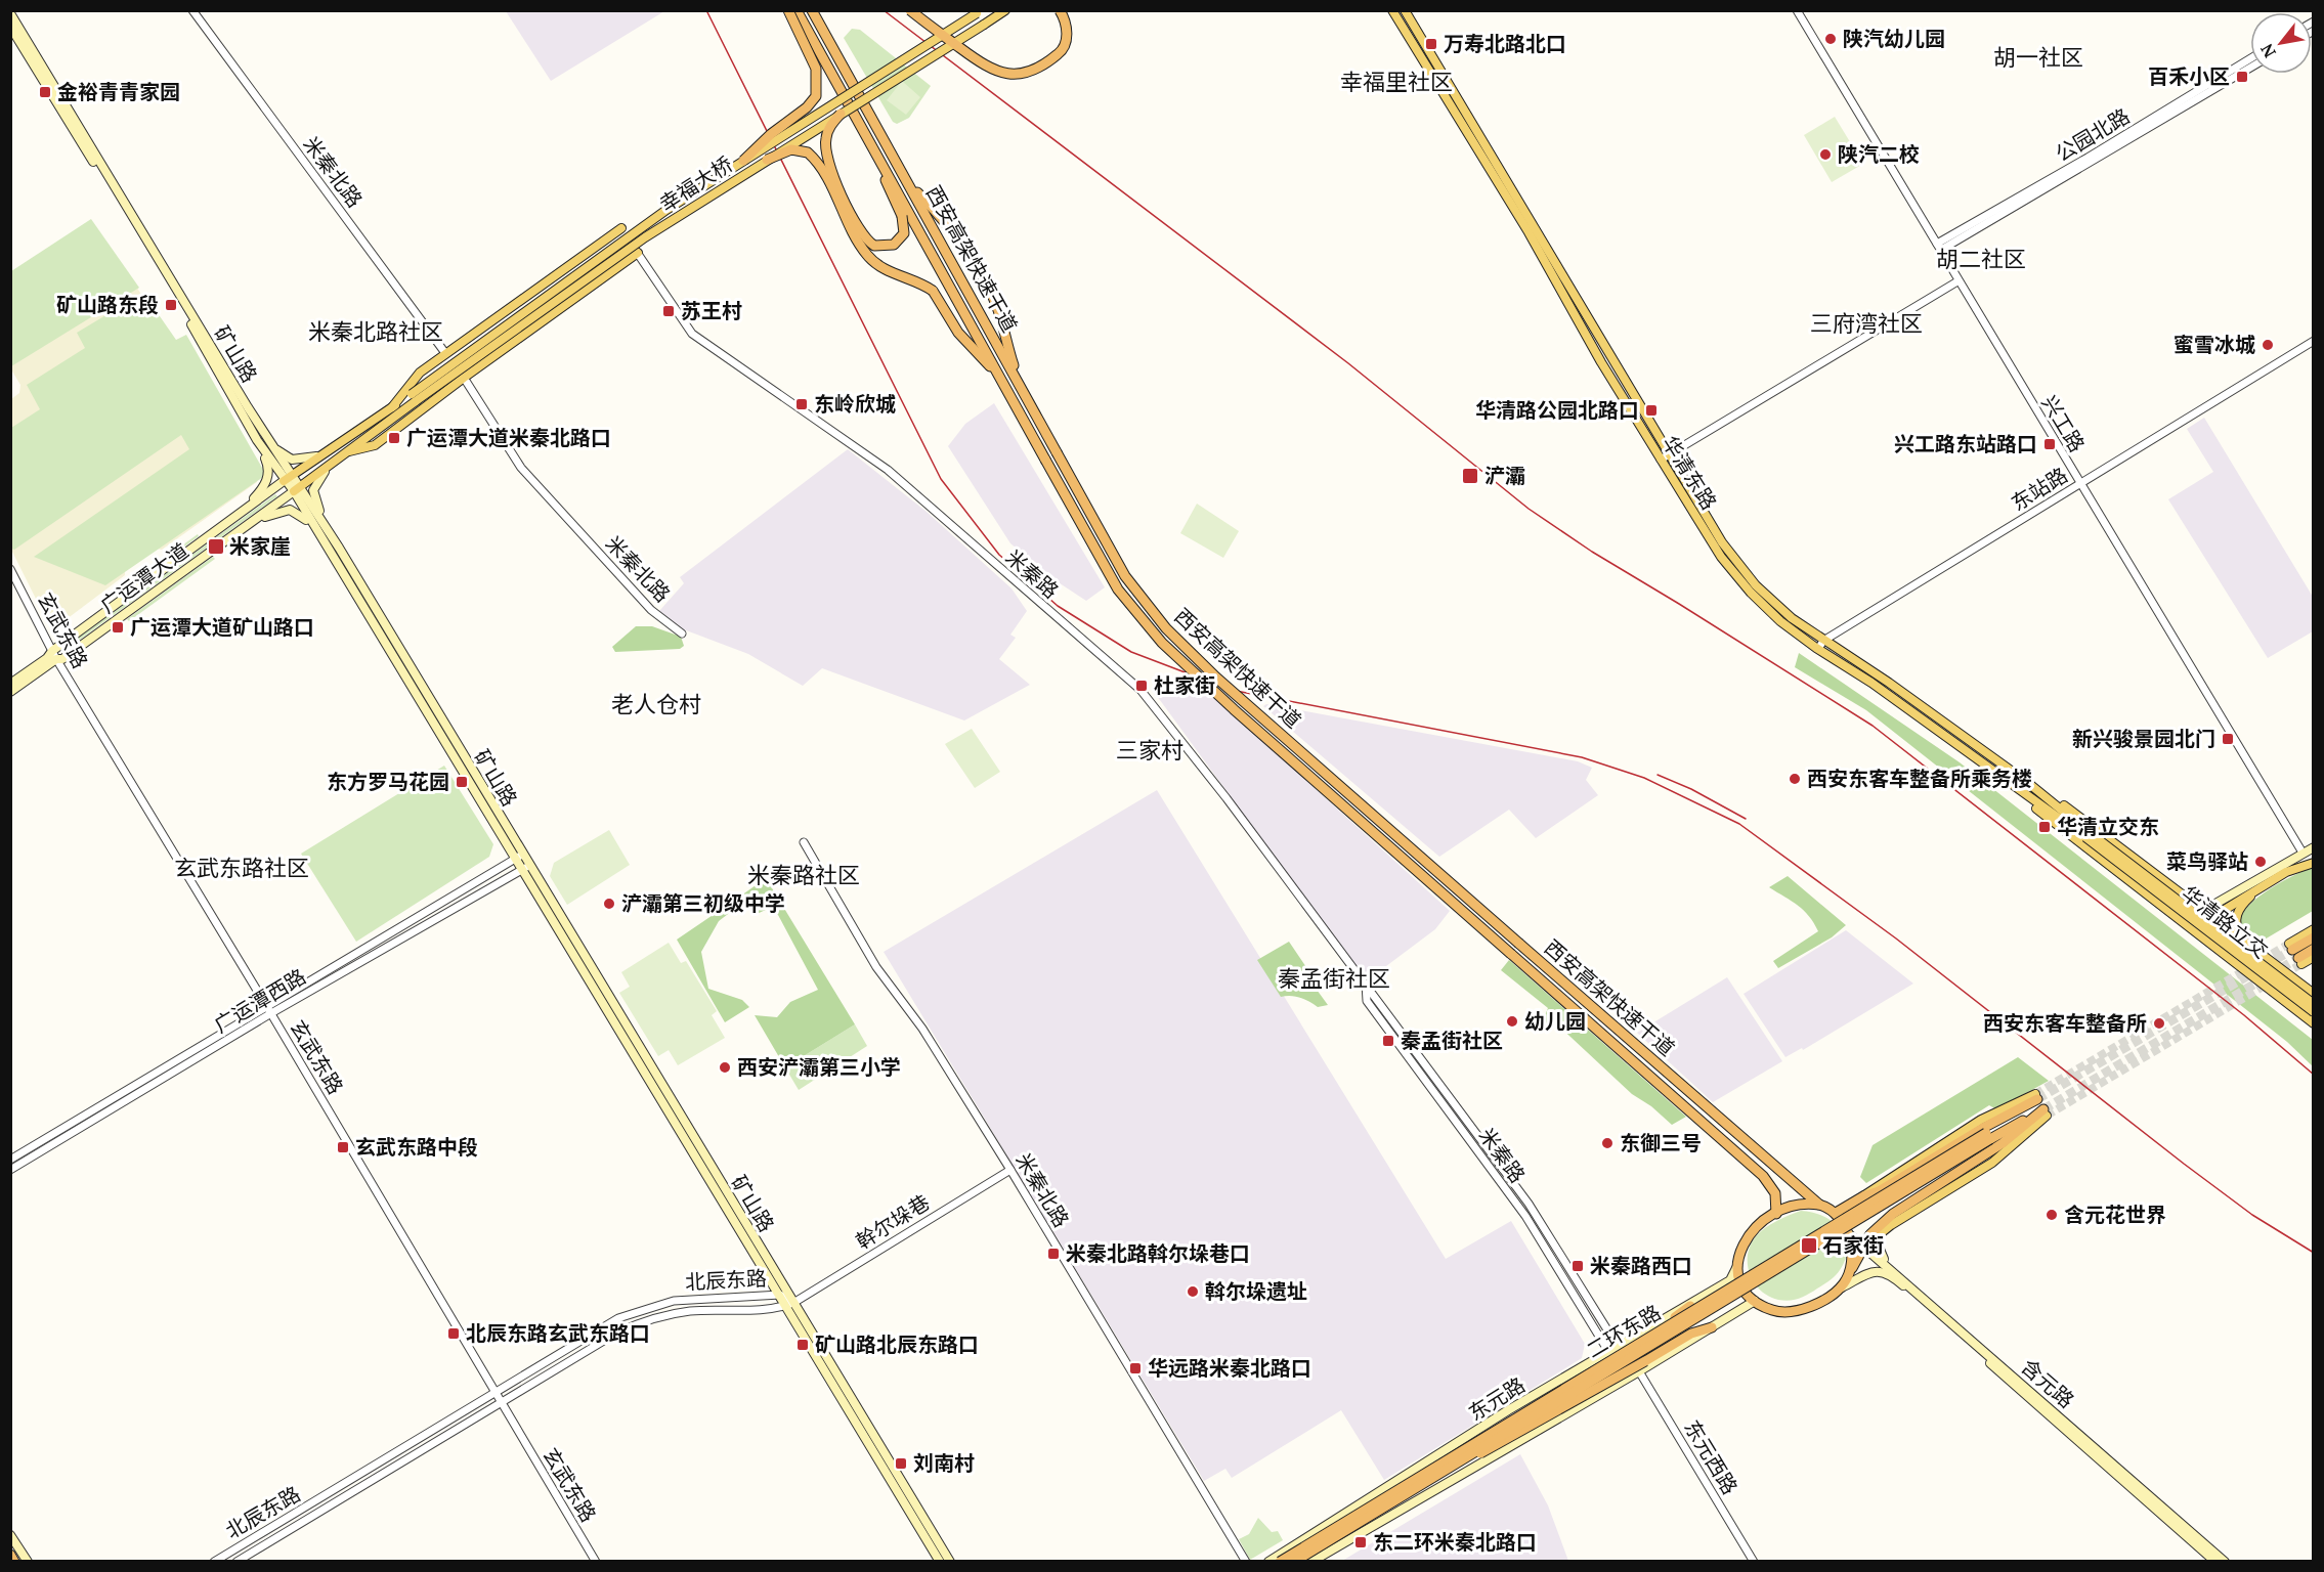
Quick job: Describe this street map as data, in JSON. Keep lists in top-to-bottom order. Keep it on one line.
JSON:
{"streets":{"highway":["西安高架快速干道","二环东路"],"main road":["幸福大桥","矿山路","华清东路","广运潭大道","华清路立交","含元路","东元路"],"street":["公园北路","米秦北路","兴工路","东站路","米秦路","玄武东路","广运潭西路","幹尔垛巷","北辰东路","东元西路"]},"crossings":[["公园北路","兴工路"],["米秦北路","幹尔垛巷"],["幸福大桥","广运潭大道"],["西安高架快速干道","含元路"],["西安高架快速干道","东元路"],["矿山路","广运潭大道"],["矿山路","广运潭西路"],["矿山路","幹尔垛巷"],["矿山路","北辰东路"],["兴工路","东站路"],["华清东路","东站路"],["华清东路","华清路立交"],["米秦路","东元路"],["广运潭大道","玄武东路"],["玄武东路","广运潭西路"],["玄武东路","北辰东路"],["幹尔垛巷","北辰东路"],["含元路","东元路"]],"districts":["胡一社区","幸福里社区","胡二社区","三府湾社区","米秦北路社区","老人仓村","三家村","玄武东路社区","米秦路社区","秦孟街社区"],"places":{"other":["陕汽幼儿园","陕汽二校","蜜雪冰城","西安东客车整备所乘务楼","菜鸟驿站","浐灞第三初级中学","幼儿园","西安东客车整备所","西安浐灞第三小学","东御三号","含元花世界","斡尔垛遗址"],"transit":["万寿北路北口","百禾小区","金裕青青家园","矿山路东段","苏王村","东岭欣城","华清路公园北路口","广运潭大道米秦北路口","兴工路东站路口","浐灞","米家崖","广运潭大道矿山路口","杜家街","新兴骏景园北门","东方罗马花园","华清立交东","秦孟街社区","玄武东路中段","石家街","米秦北路斡尔垛巷口","米秦路西口","北辰东路玄武东路口","矿山路北辰东路口","华远路米秦北路口","刘南村","东二环米秦北路口"]},"north":"bottom left"}
